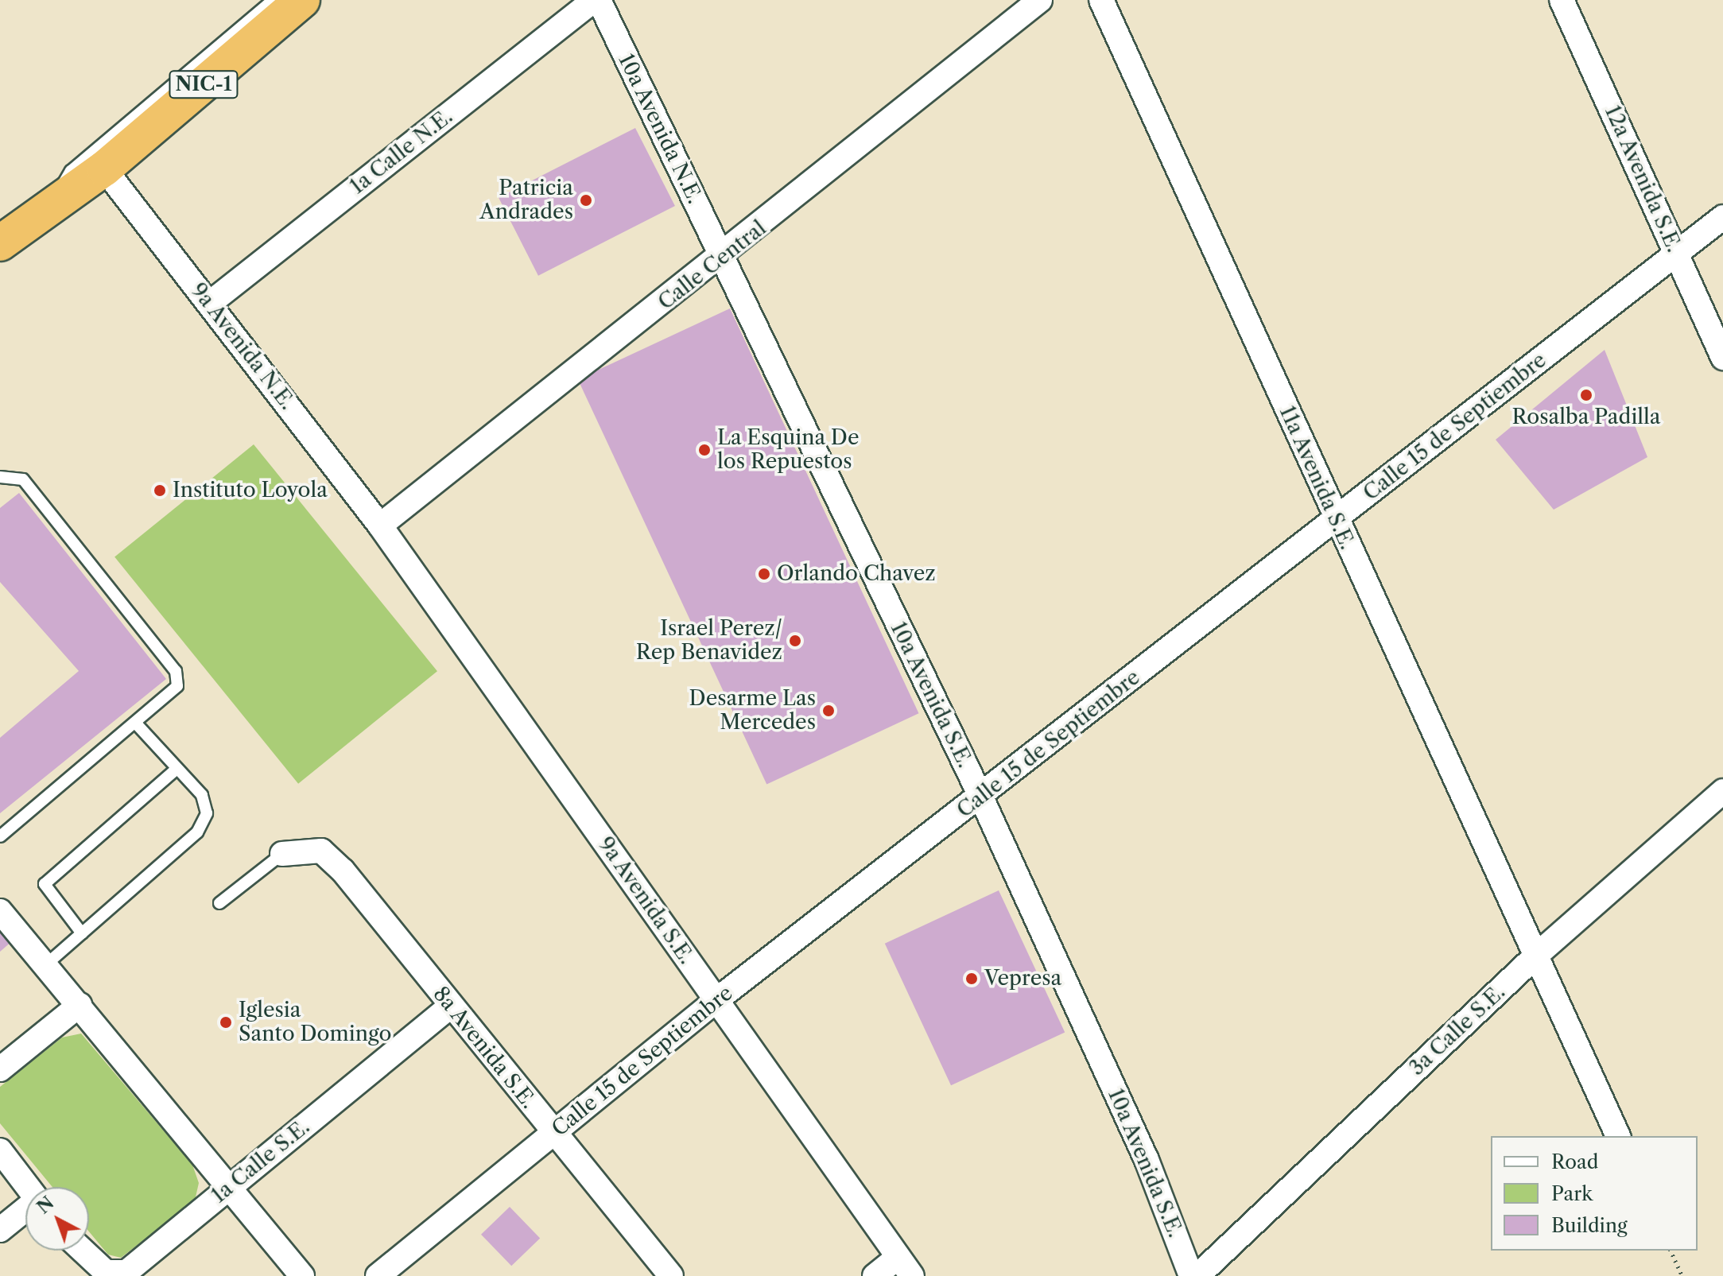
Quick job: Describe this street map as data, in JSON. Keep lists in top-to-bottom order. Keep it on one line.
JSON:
{"streets":{"highway":["NIC-1"],"street":["10a Avenida N.E.","1a Calle N.E.","12a Avenida S.E.","Calle Central","9a Avenida N.E.","Calle 15 de Septiembre","11a Avenida S.E.","10a Avenida S.E.","9a Avenida S.E.","3a Calle S.E.","8a Avenida S.E.","1a Calle S.E."]},"crossings":[["NIC-1","9a Avenida N.E."],["10a Avenida N.E.","1a Calle N.E."],["10a Avenida N.E.","Calle Central"],["10a Avenida N.E.","10a Avenida S.E."],["1a Calle N.E.","9a Avenida N.E."],["12a Avenida S.E.","Calle 15 de Septiembre"],["Calle Central","9a Avenida N.E."],["Calle Central","10a Avenida S.E."],["Calle Central","9a Avenida S.E."],["9a Avenida N.E.","9a Avenida S.E."],["Calle 15 de Septiembre","11a Avenida S.E."],["Calle 15 de Septiembre","10a Avenida S.E."],["Calle 15 de Septiembre","9a Avenida S.E."],["Calle 15 de Septiembre","8a Avenida S.E."],["11a Avenida S.E.","3a Calle S.E."],["8a Avenida S.E.","1a Calle S.E."]],"places":["Patricia Andrades","Rosalba Padilla","La Esquina De los Repuestos","Instituto Loyola","Orlando Chavez","Israel Perez/ Rep Benavidez","Desarme Las Mercedes","Vepresa","Iglesia Santo Domingo"],"legend":["Road","Park","Building"],"north":"top left"}
